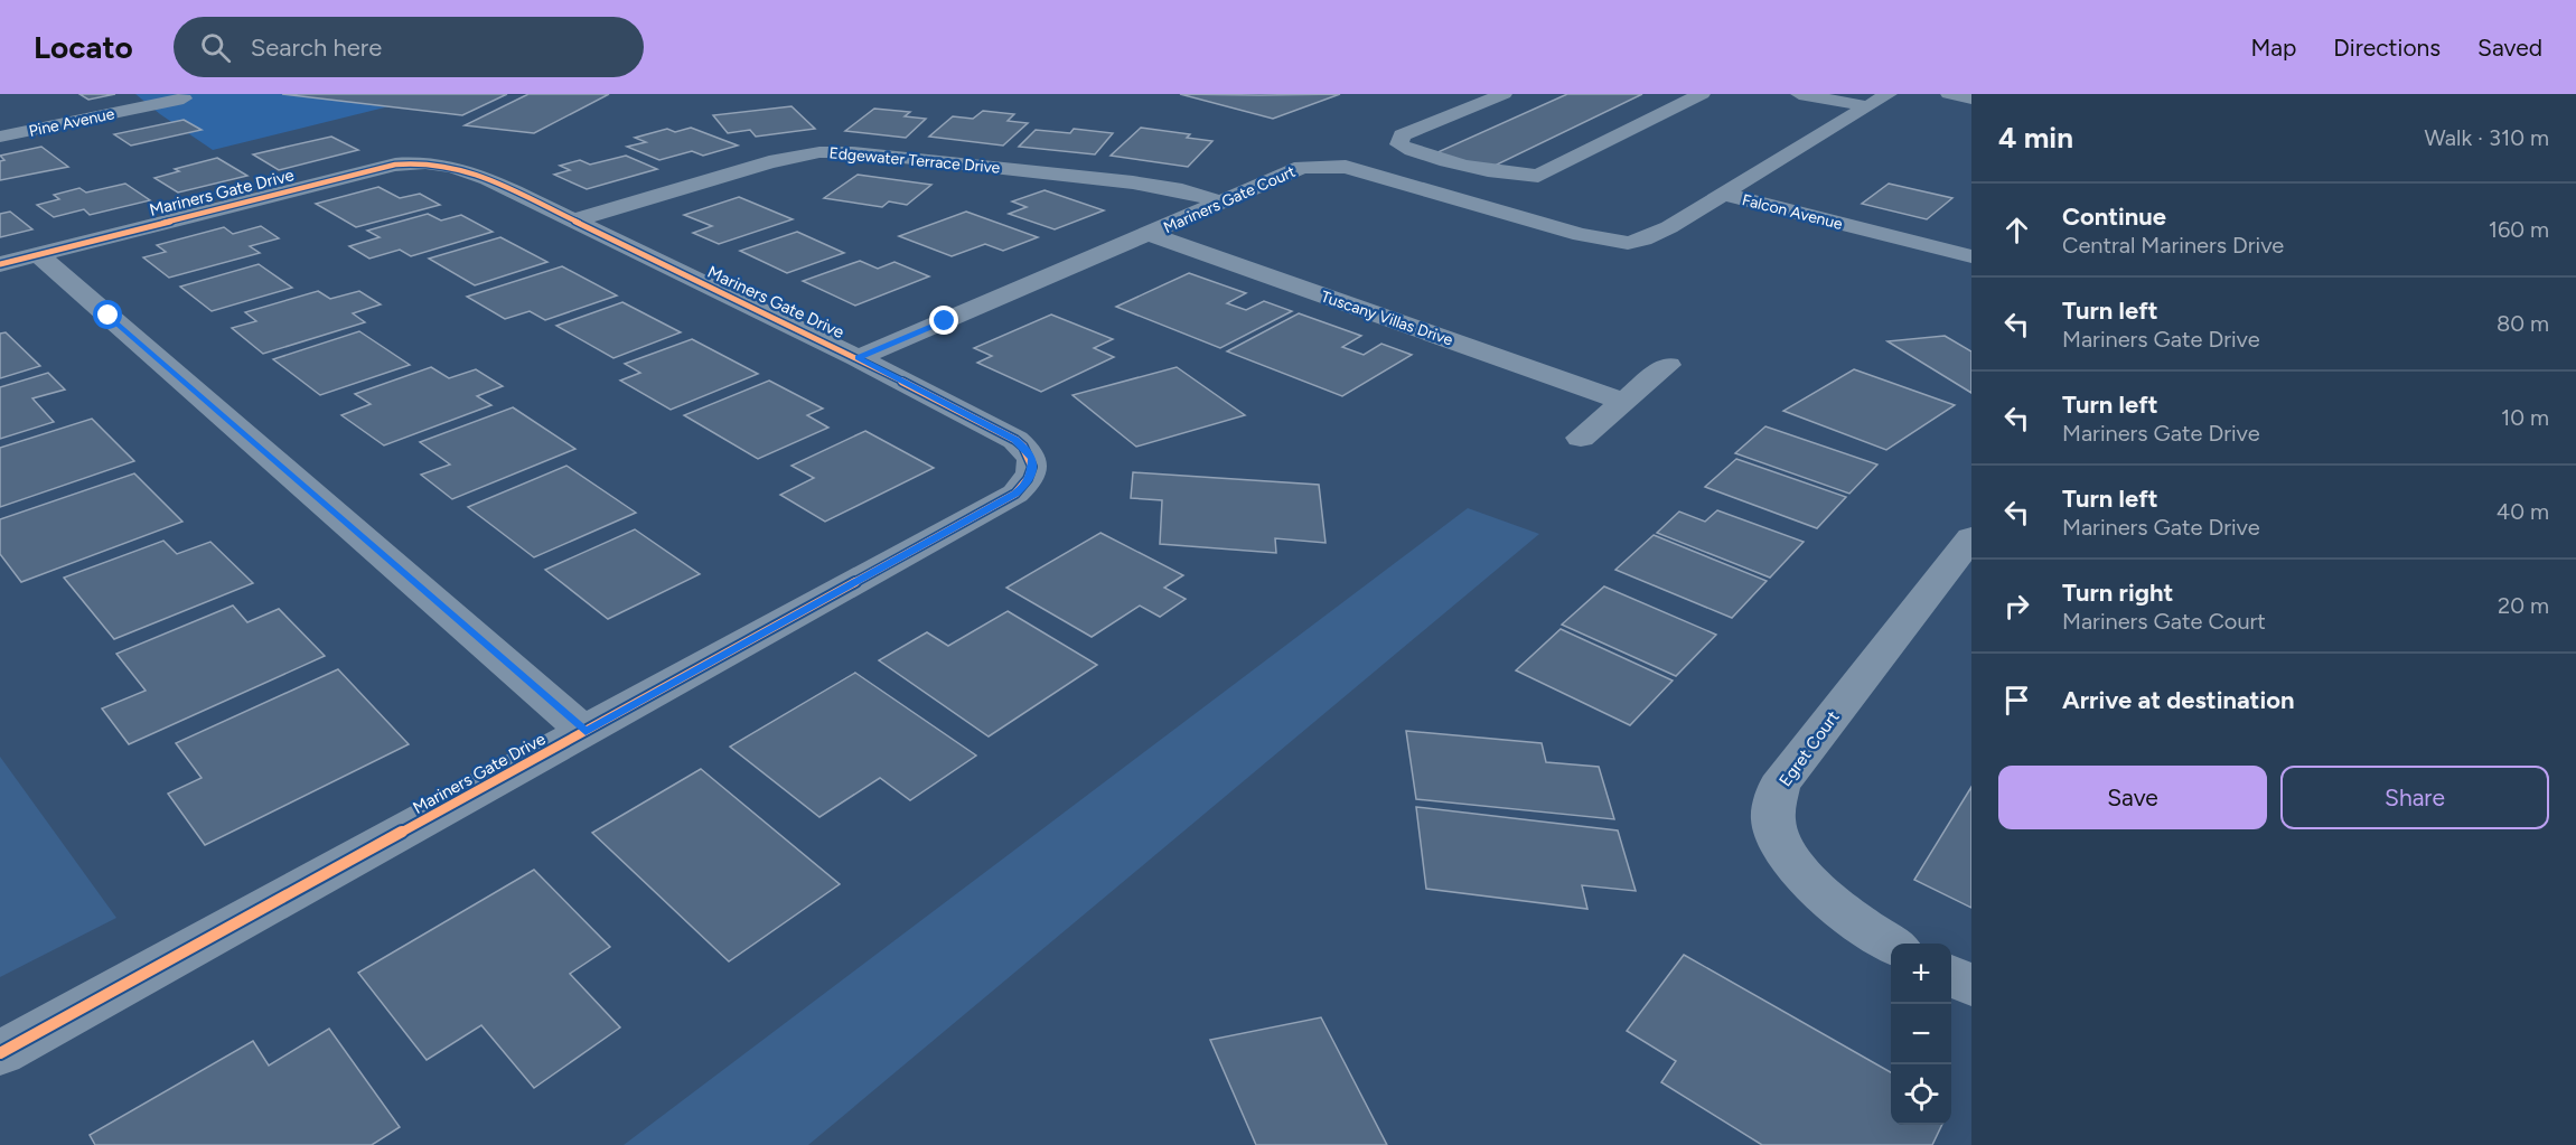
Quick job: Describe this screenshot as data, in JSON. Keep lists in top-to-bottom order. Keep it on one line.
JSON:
{"streets":{"street":["Pine Avenue","Edgewater Terrace Drive","Mariners Gate Drive","Mariners Gate Court","Falcon Avenue","Tuscany Villas Drive","Egret Court"]},"crossings":[["Edgewater Terrace Drive","Mariners Gate Drive"],["Edgewater Terrace Drive","Mariners Gate Court"],["Mariners Gate Drive","Mariners Gate Court"],["Mariners Gate Court","Falcon Avenue"],["Mariners Gate Court","Tuscany Villas Drive"]],"page":{"header":"Locato","search":"Search here","nav":["Map","Directions","Saved"],"heading":["4 min","Walk · 310 m"],"list":[["Continue","Central Mariners Drive","160 m"],["Turn left","Mariners Gate Drive","80 m"],["Turn left","Mariners Gate Drive","10 m"],["Turn left","Mariners Gate Drive","40 m"],["Turn right","Mariners Gate Court","20 m"],"Arrive at destination"],"buttons":["Save","Share"],"map_buttons":["+","−"]}}
